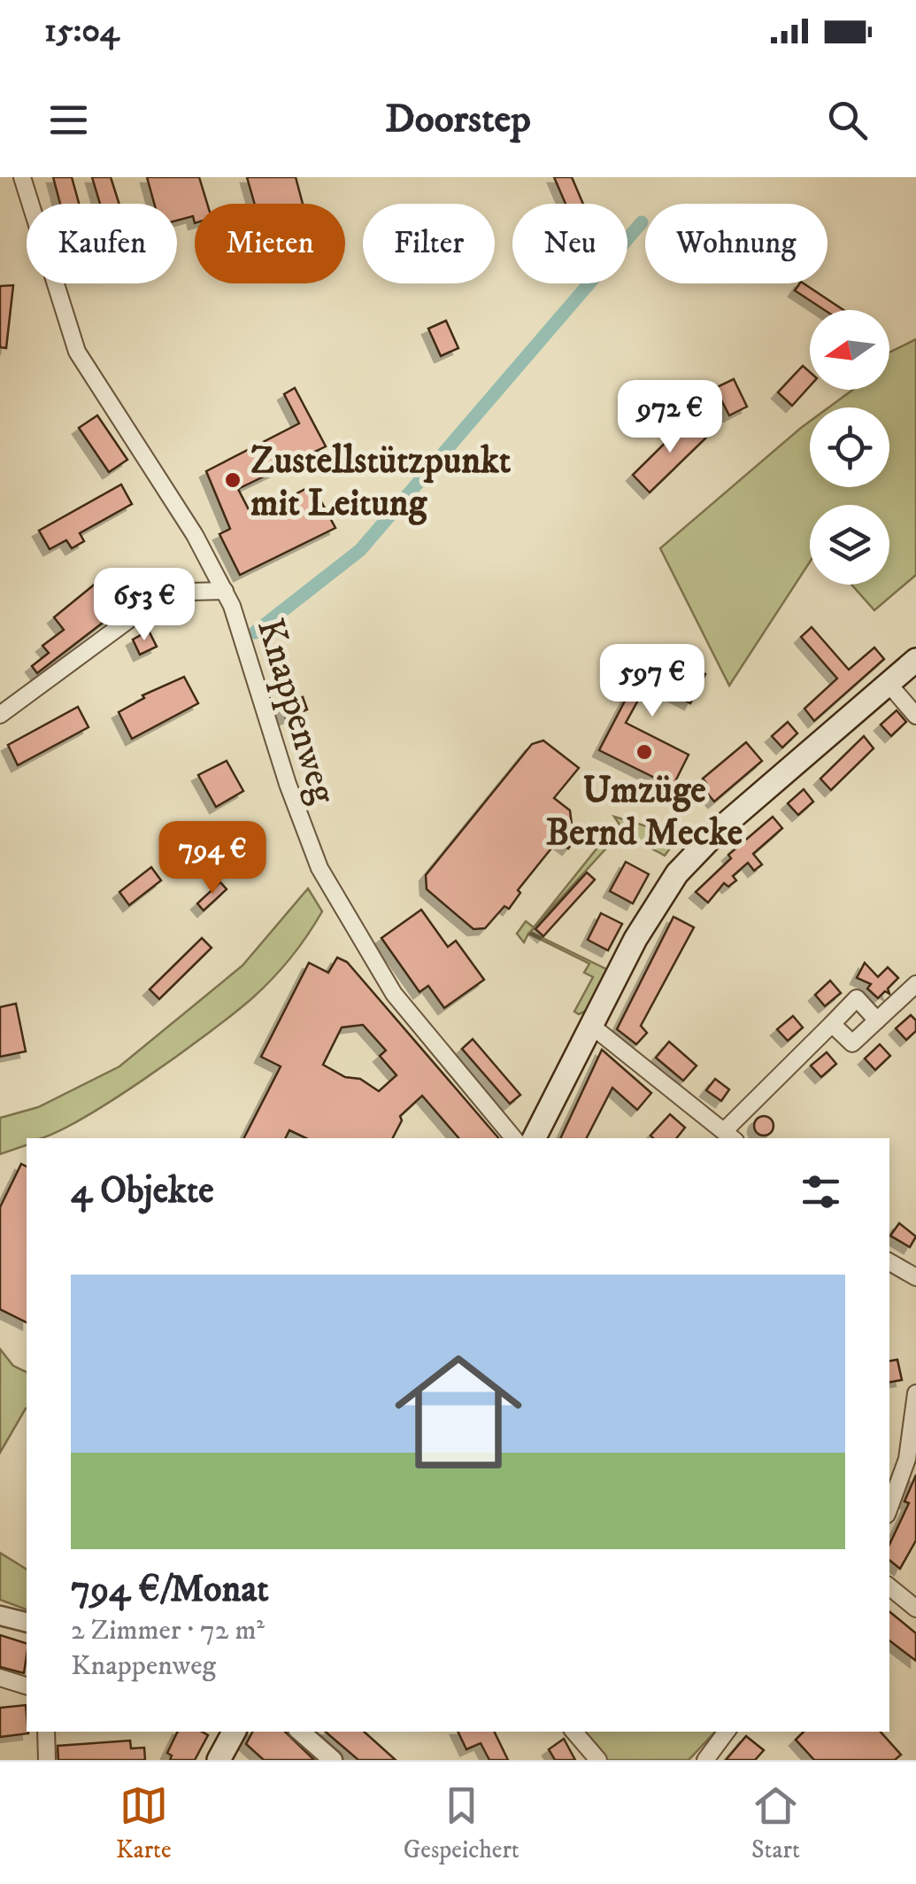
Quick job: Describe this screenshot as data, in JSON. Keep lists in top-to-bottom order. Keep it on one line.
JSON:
{"streets":{"street":["Knappenweg"]},"places":["Zustellstützpunkt mit Leitung","Umzüge Bernd Mecke"],"north":"left","page":{"status":"15:04","header":"Doorstep","chip":["Kaufen","Mieten","Filter","Neu","Wohnung"],"price":["972 €","653 €","597 €","794 €"],"heading":"4 Objekte","list":[{"name":"794 €/Monat","note":"2 Zimmer · 72 m² · Knappenweg"}],"tabs":["Karte","Gespeichert","Start"]}}
